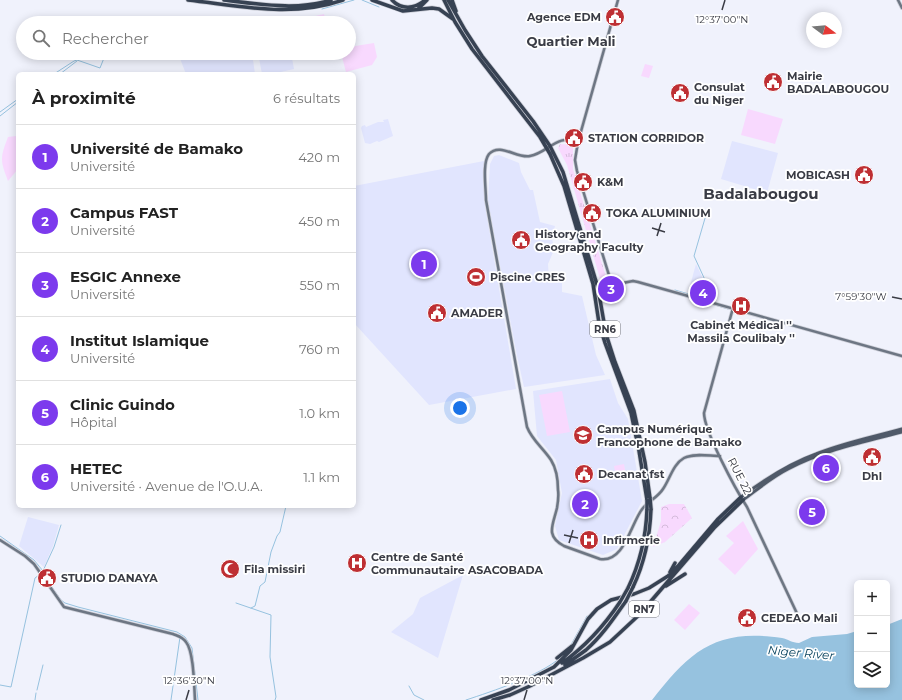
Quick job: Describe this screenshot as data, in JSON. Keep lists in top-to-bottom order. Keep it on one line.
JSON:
{"streets":{"highway":["RN6","RN7"],"street":["RUE 22"]},"crossings":[["RN6","RN7"],["RUE 22","RN7"]],"districts":["Quartier Mali","Badalabougou"],"water":["Niger River"],"places":{"public building":["Agence EDM","Mairie BADALABOUGOU","Consulat du Niger","STATION CORRIDOR","MOBICASH","K&M","TOKA ALUMINIUM","History and Geography Faculty","AMADER","Dhl","Decanat fst","STUDIO DANAYA","CEDEAO Mali"],"sports":["Piscine CRES"],"hospital":["Cabinet Médical '' Massila Coulibaly ''","Infirmerie","Centre de Santé Communautaire ASACOBADA"],"school or university":["Campus Numérique Francophone de Bamako"],"mosque":["Fila missiri"]},"north":"right","page":{"search":"Rechercher","heading":["À proximité","6 résultats"],"list":[{"mark":"1","name":"Université de Bamako","note":"Université","value":"420 m"},{"mark":"2","name":"Campus FAST","note":"Université","value":"450 m"},{"mark":"3","name":"ESGIC Annexe","note":"Université","value":"550 m"},{"mark":"4","name":"Institut Islamique","note":"Université","value":"760 m"},{"mark":"5","name":"Clinic Guindo","note":"Hôpital","value":"1.0 km"},{"mark":"6","name":"HETEC","note":"Université · Avenue de l'O.U.A.","value":"1.1 km"}],"pins":["1","3","4","6","2","5"],"map_buttons":["+","−"]},"coordinates":["12°37'00\"N","7°59'30\"W","12°36'30\"N"]}
